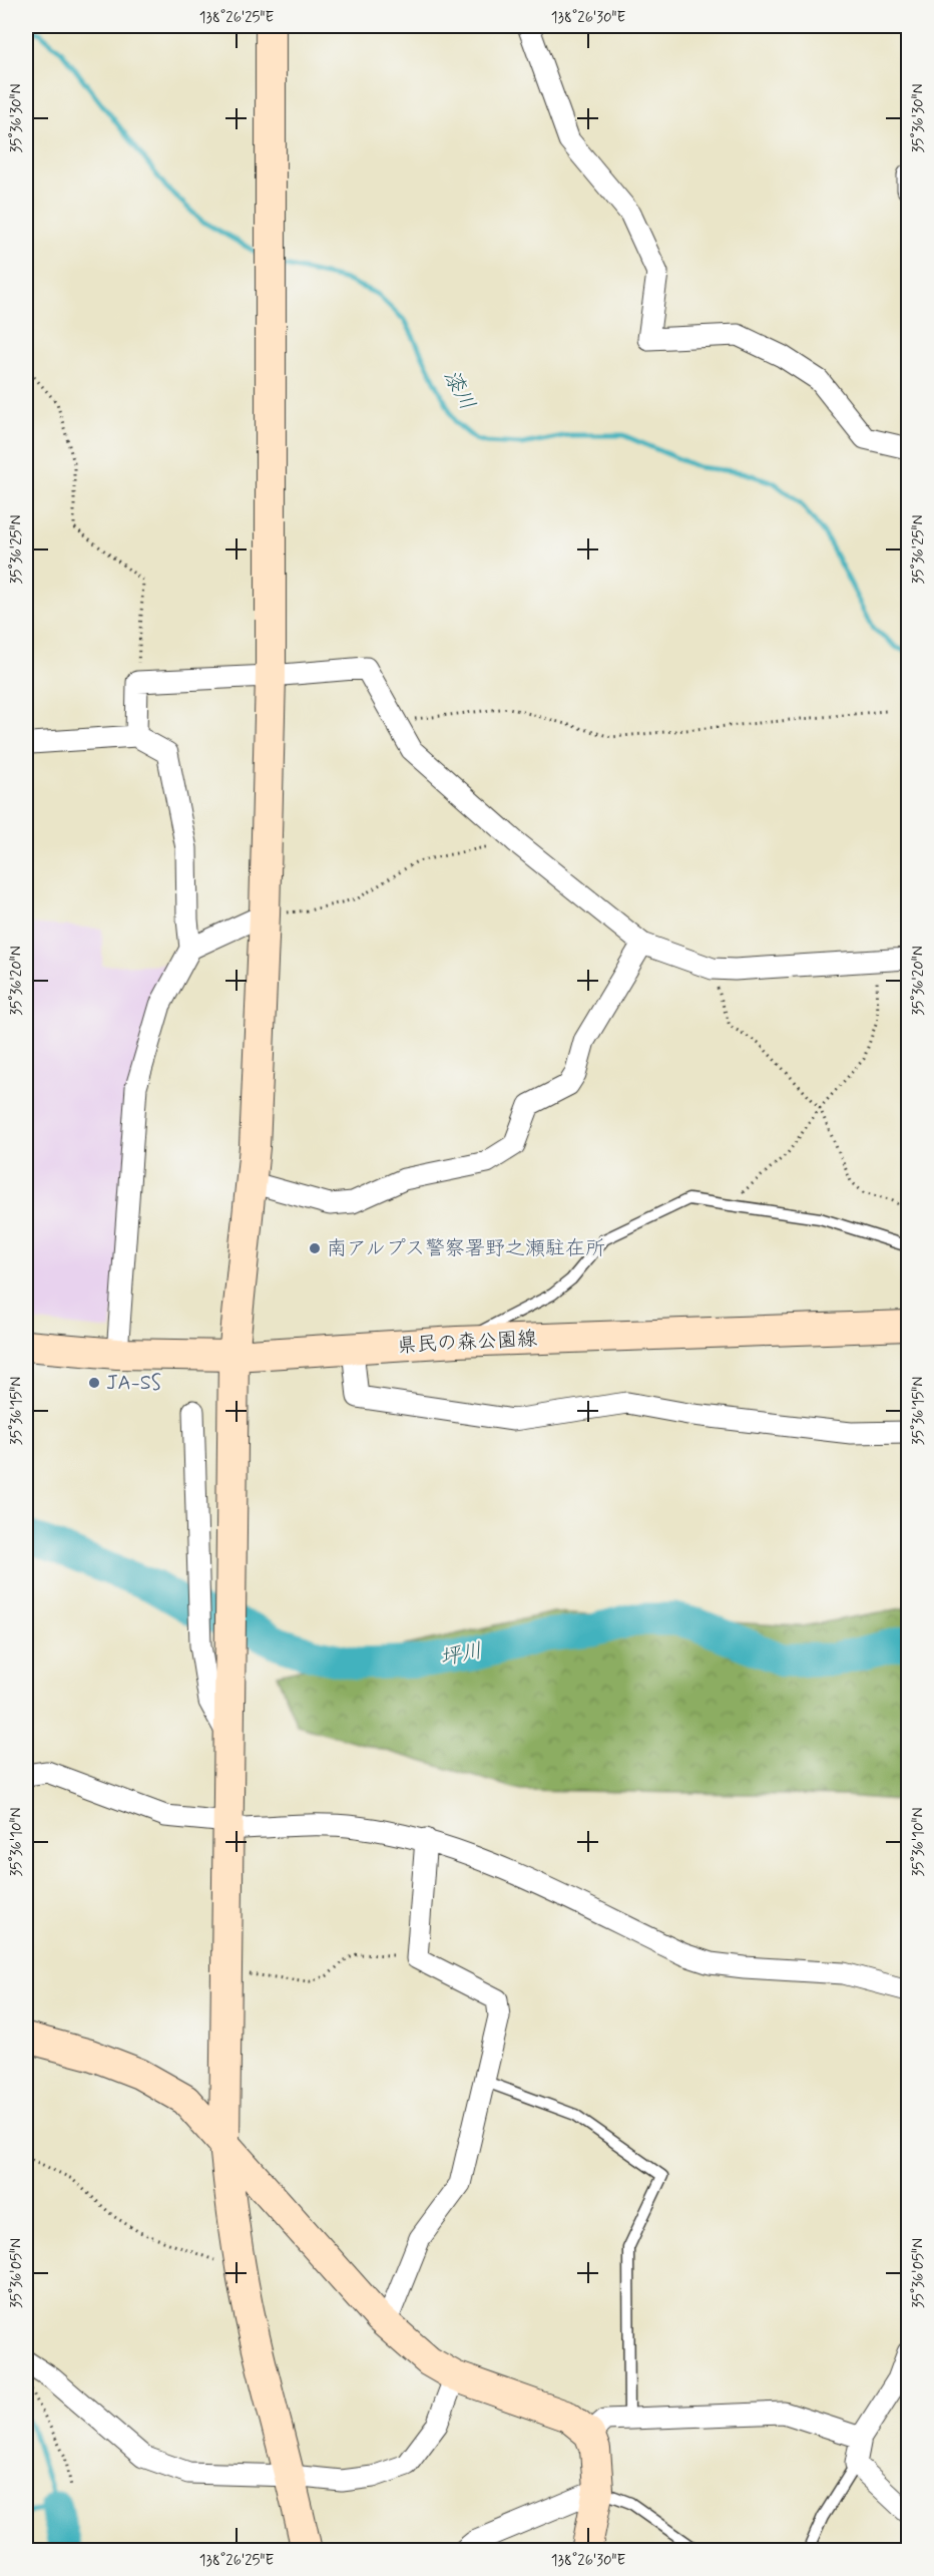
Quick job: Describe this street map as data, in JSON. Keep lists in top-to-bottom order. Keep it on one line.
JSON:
{"streets":{"street":["県民の森公園線"]},"water":["漆川","坪川"],"places":["南アルプス警察署野之瀬駐在所","JA-SS"],"coordinates":["138°26'25\"E","138°26'30\"E","35°36'30\"N","35°36'25\"N","35°36'20\"N","35°36'15\"N","35°36'10\"N","35°36'05\"N"]}
